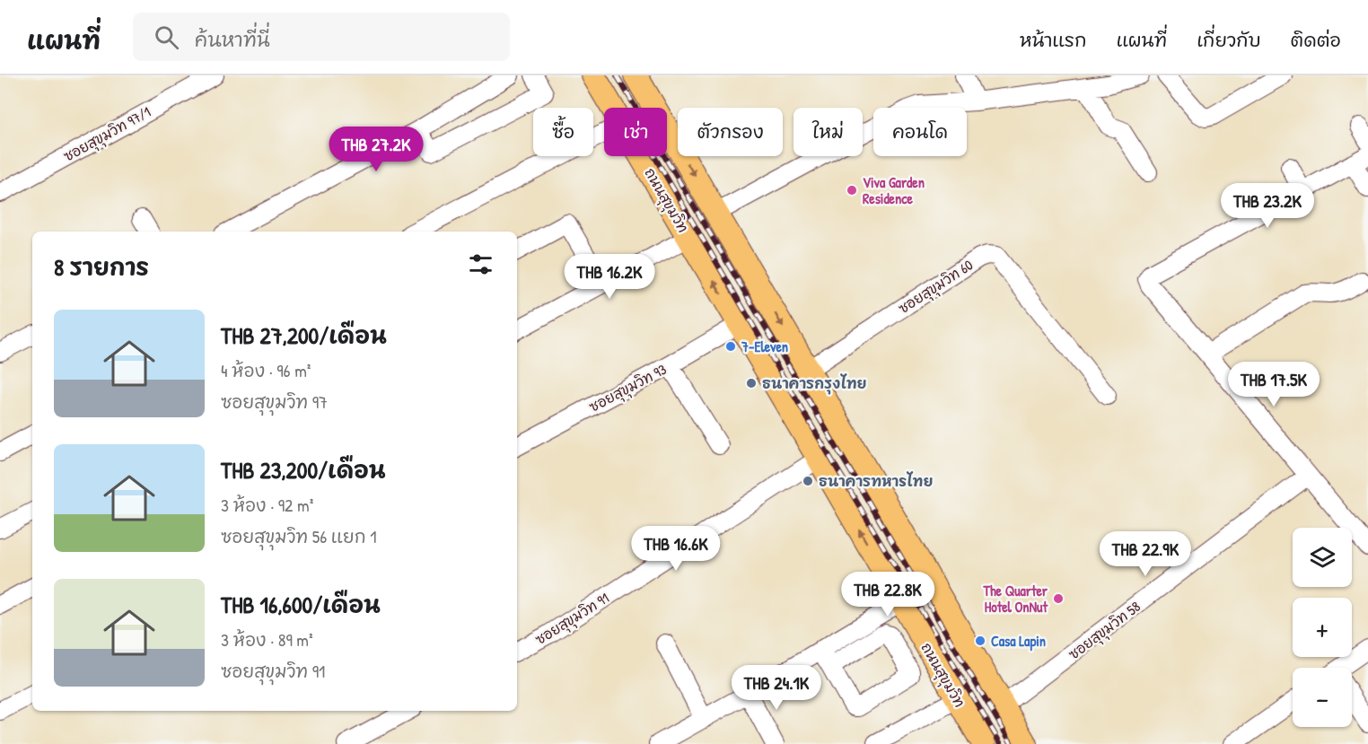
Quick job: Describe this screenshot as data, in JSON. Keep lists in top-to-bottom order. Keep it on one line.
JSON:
{"streets":{"main road":["ถนนสุขุมวิท"],"street":["ซอยสุขุมวิท 97/1","ซอยสุขุมวิท 60","ซอยสุขุมวิท 93","ซอยสุขุมวิท 91","ซอยสุขุมวิท 58"]},"crossings":[["ถนนสุขุมวิท","ซอยสุขุมวิท 93"],["ถนนสุขุมวิท","ซอยสุขุมวิท 91"]],"places":["Viva Garden Residence","7-Eleven","ธนาคารกรุงไทย","ธนาคารทหารไทย","The Quarter Hotel OnNut","Casa Lapin"],"page":{"header":"แผนที่","search":"ค้นหาที่นี่","nav":["หน้าแรก","แผนที่","เกี่ยวกับ","ติดต่อ"],"chip":["ซื้อ","เช่า","ตัวกรอง","ใหม่","คอนโด"],"price":["THB 27.2K","THB 23.2K","THB 16.2K","THB 17.5K","THB 16.6K","THB 22.9K","THB 22.8K","THB 24.1K"],"heading":"8 รายการ","list":[{"name":"THB 27,200/เดือน","note":"4 ห้อง · 96 m² · ซอยสุขุมวิท 97"},{"name":"THB 23,200/เดือน","note":"3 ห้อง · 92 m² · ซอยสุขุมวิท 56 แยก 1"},{"name":"THB 16,600/เดือน","note":"3 ห้อง · 89 m² · ซอยสุขุมวิท 91"}],"map_buttons":["+","−"]}}
